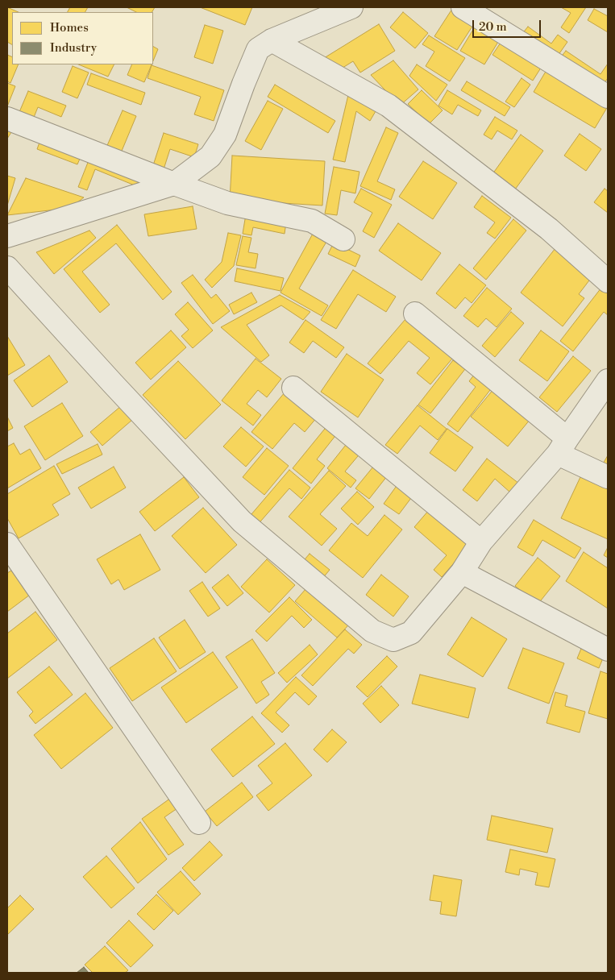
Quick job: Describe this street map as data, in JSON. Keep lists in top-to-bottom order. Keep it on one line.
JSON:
{"legend":["Homes","Industry"],"scale_bar":"20 m"}
